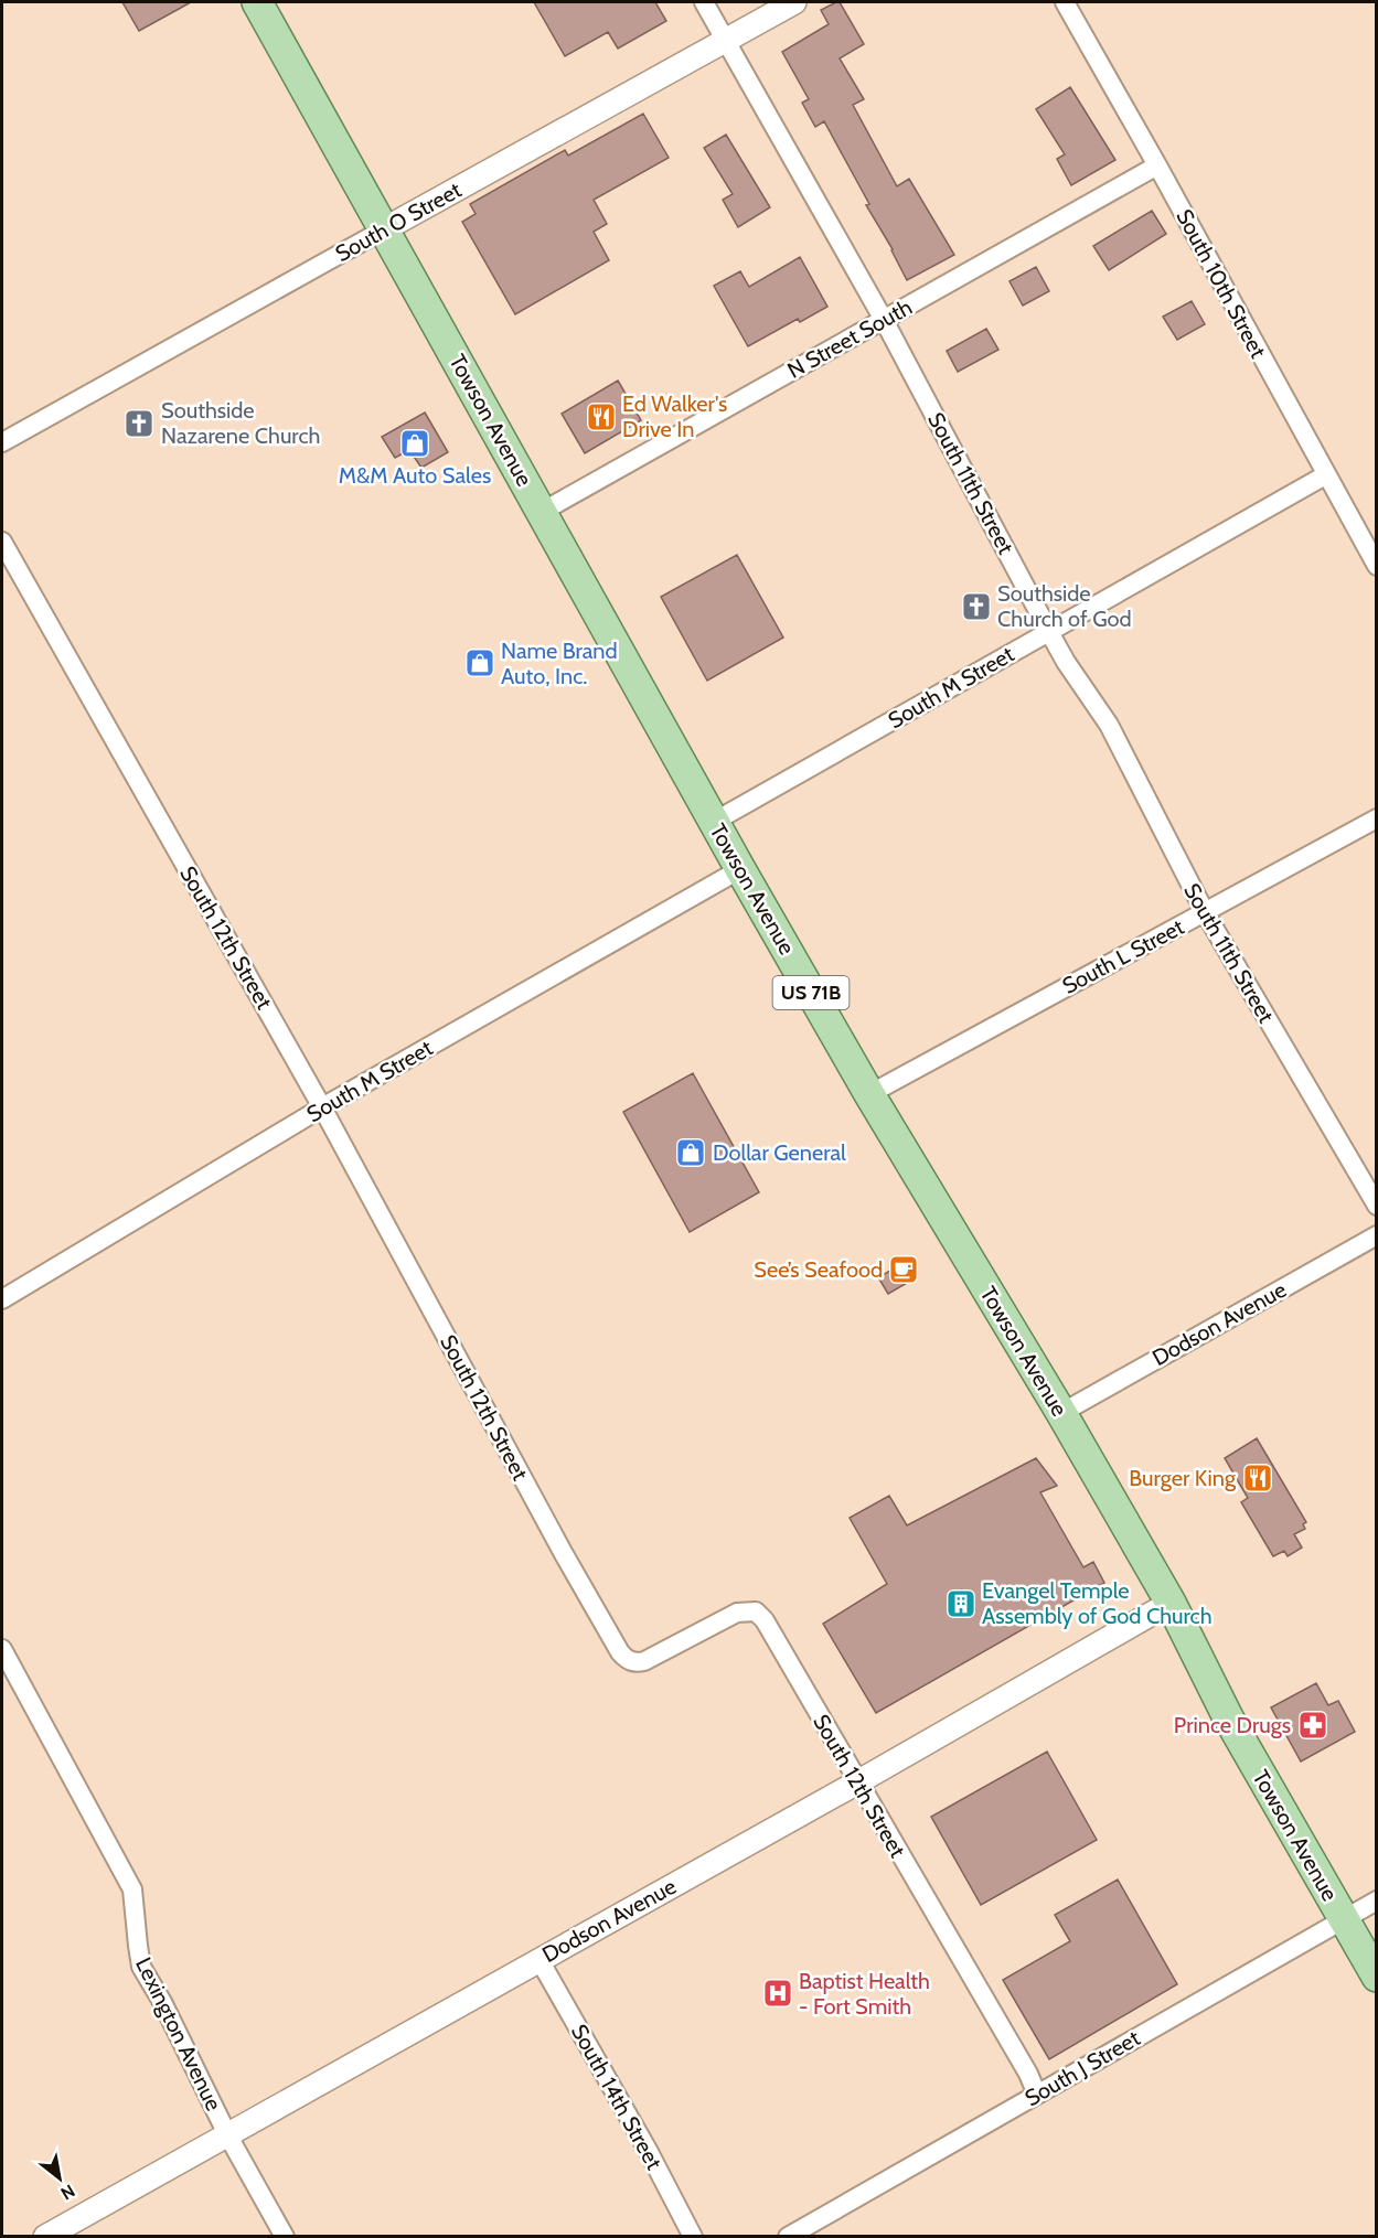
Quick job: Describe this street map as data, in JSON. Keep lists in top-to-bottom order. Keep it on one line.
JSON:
{"streets":{"main road":["Towson Avenue","US 71B"],"street":["South O Street","South 10th Street","N Street South","South 11th Street","South M Street","South 12th Street","South L Street","Dodson Avenue","Lexington Avenue","South J Street","South 14th Street"]},"crossings":[["South O Street","Towson Avenue"],["South O Street","South 11th Street"],["South 10th Street","N Street South"],["South 10th Street","South M Street"],["N Street South","Towson Avenue"],["N Street South","South 11th Street"],["Towson Avenue","South M Street"],["Towson Avenue","South L Street"],["Towson Avenue","Dodson Avenue"],["Towson Avenue","South J Street"],["South 11th Street","South M Street"],["South 11th Street","South L Street"],["South M Street","South 12th Street"],["South 12th Street","Dodson Avenue"],["South 12th Street","South J Street"],["Dodson Avenue","Lexington Avenue"],["Dodson Avenue","South 14th Street"]],"places":{"restaurant":["Ed Walker's Drive In","Burger King"],"church":["Southside Nazarene Church","Southside Church of God"],"shop":["M&M Auto Sales","Name Brand Auto, Inc.","Dollar General"],"cafe":["See’s Seafood"],"building":["Evangel Temple Assembly of God Church"],"pharmacy":["Prince Drugs"],"hospital":["Baptist Health - Fort Smith"]},"north":"bottom right"}
